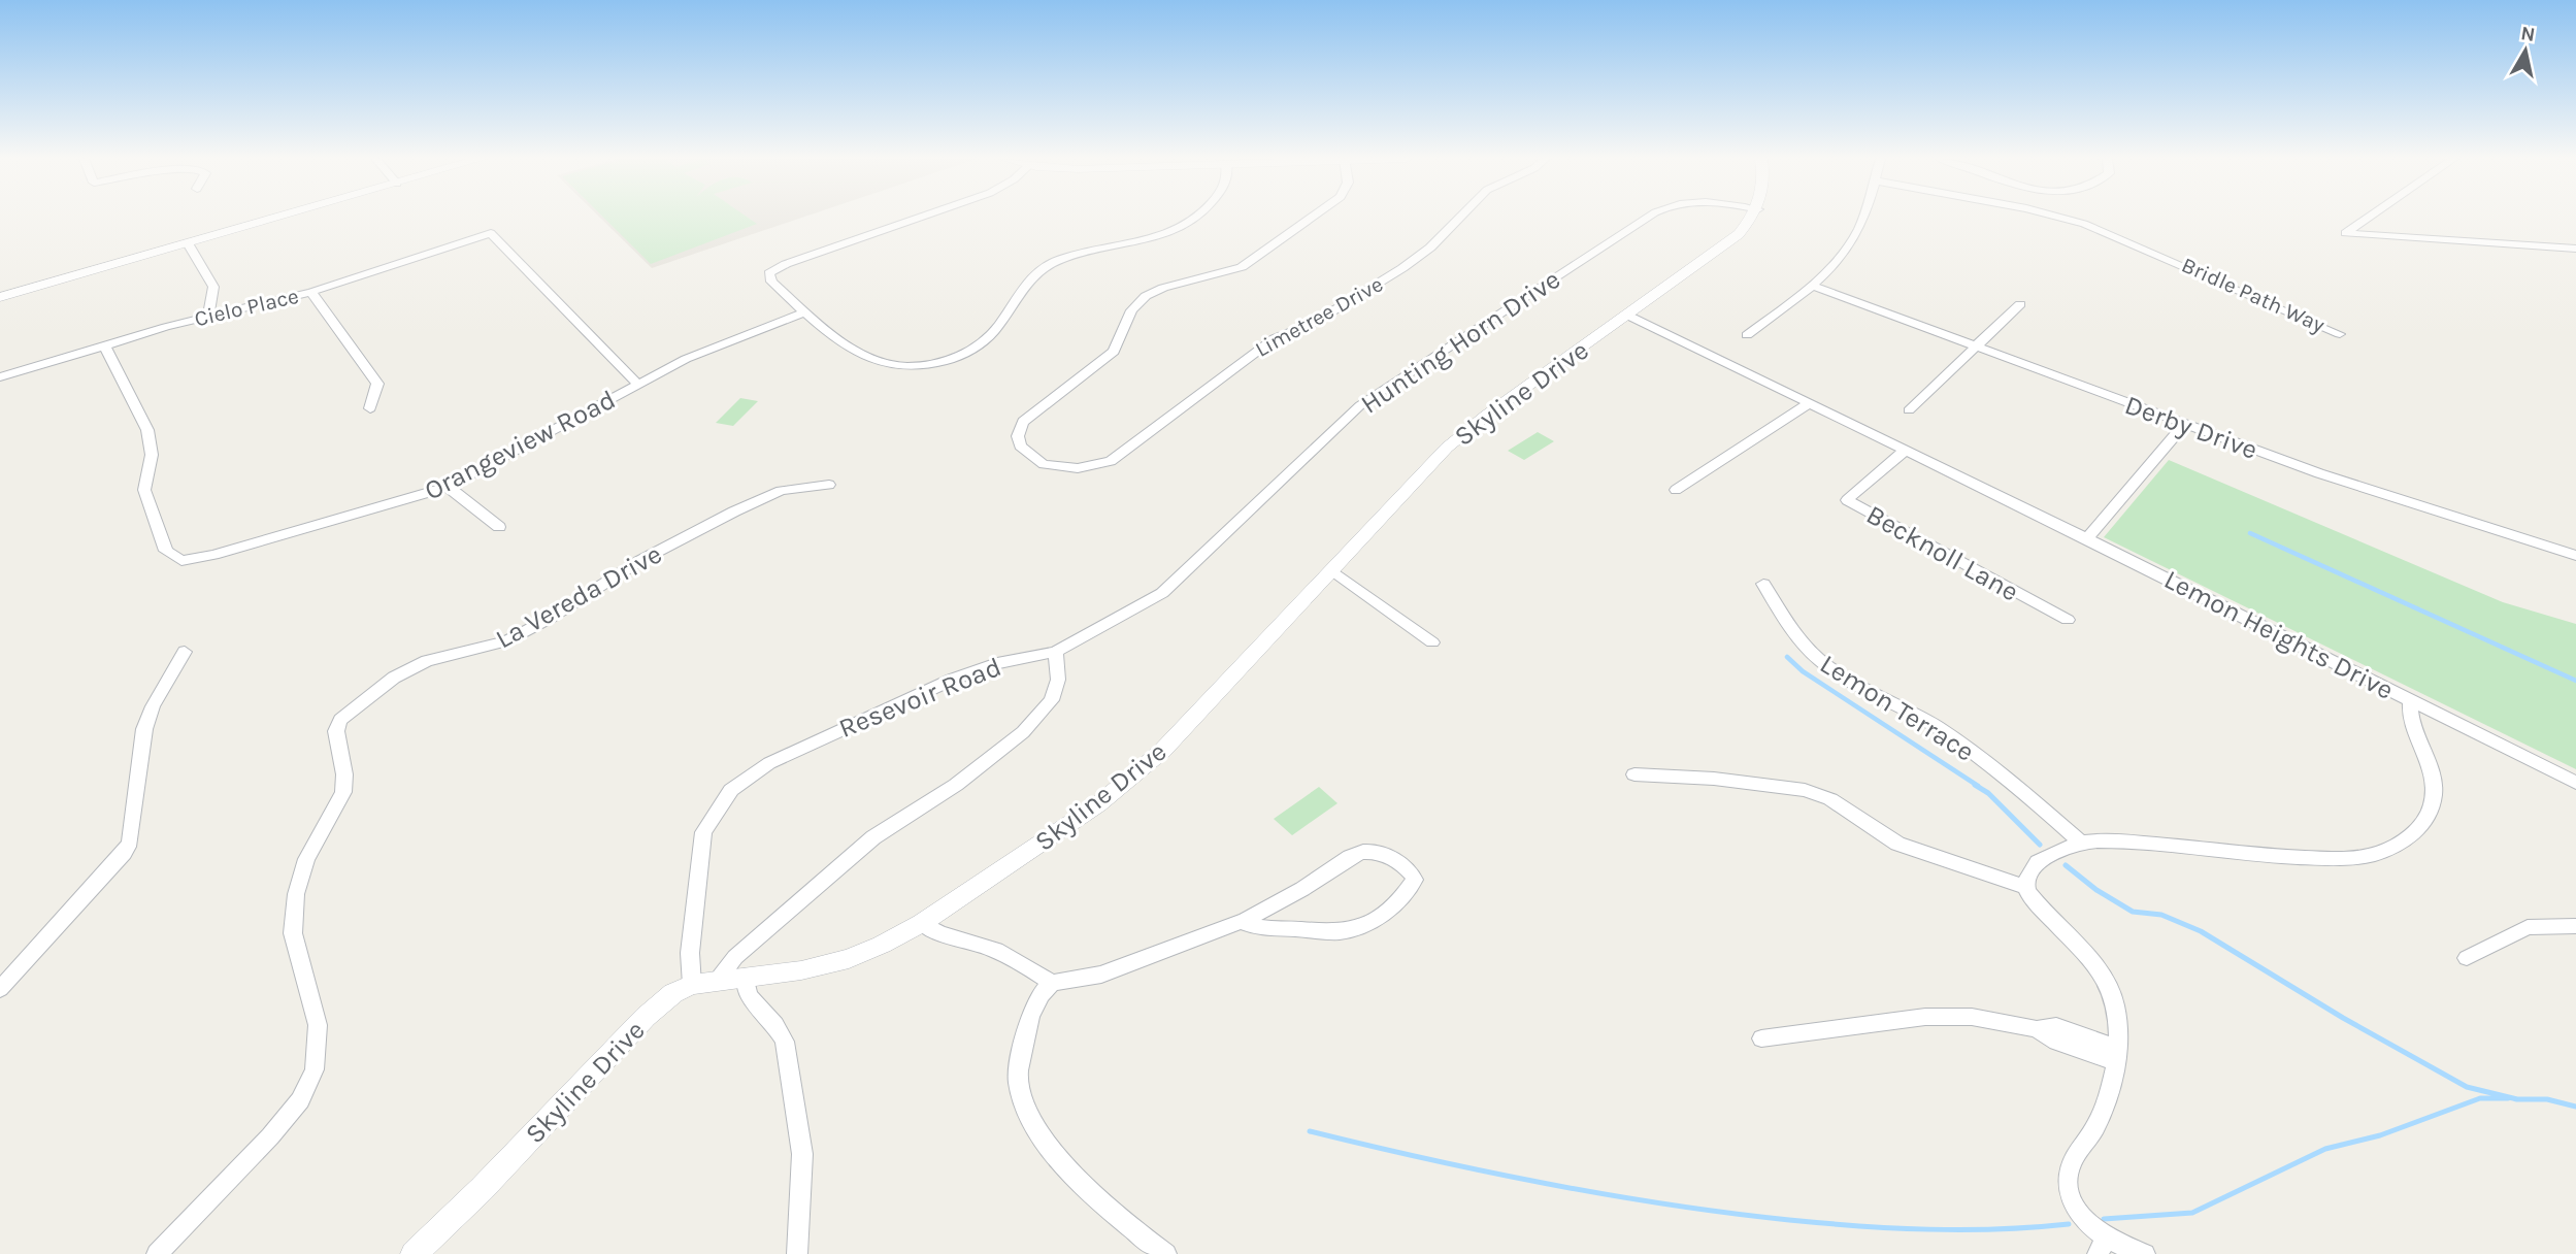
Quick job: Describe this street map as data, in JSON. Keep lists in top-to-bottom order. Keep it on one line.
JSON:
{"streets":{"street":["Bridle Path Way","Cielo Place","Limetree Drive","Hunting Horn Drive","Skyline Drive","Derby Drive","Orangeview Road","Becknoll Lane","La Vereda Drive","Lemon Heights Drive","Resevoir Road","Lemon Terrace"]},"crossings":[["Cielo Place","Orangeview Road"],["Hunting Horn Drive","Resevoir Road"],["Skyline Drive","Lemon Heights Drive"],["Skyline Drive","Resevoir Road"],["Becknoll Lane","Lemon Heights Drive"],["Lemon Heights Drive","Lemon Terrace"]],"north":"top"}
